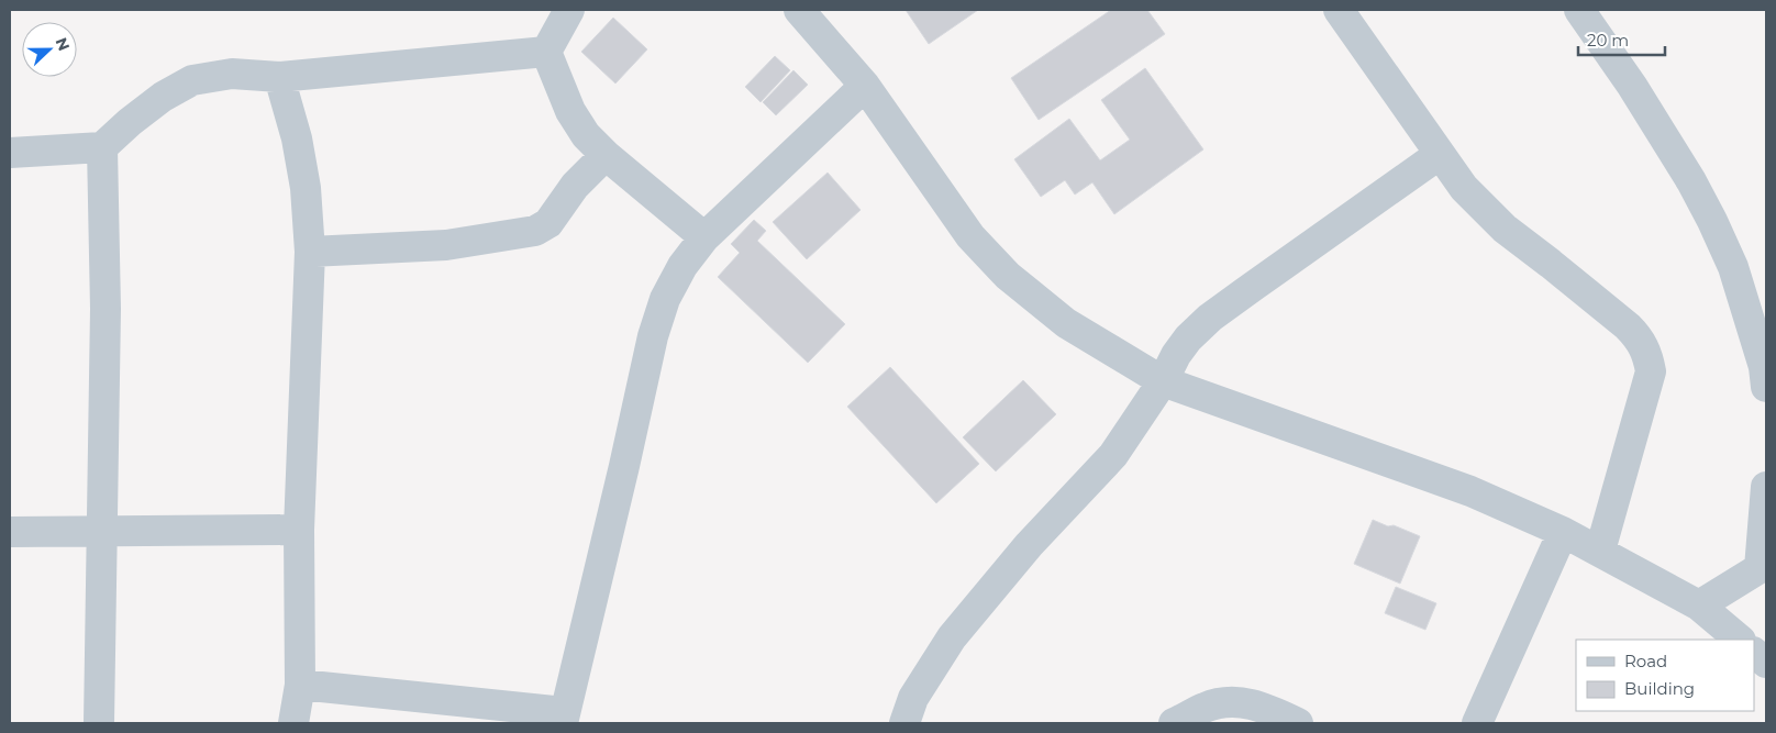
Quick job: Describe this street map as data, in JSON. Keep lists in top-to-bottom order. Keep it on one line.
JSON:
{"legend":["Road","Building"],"scale_bar":"20 m","north":"right"}
